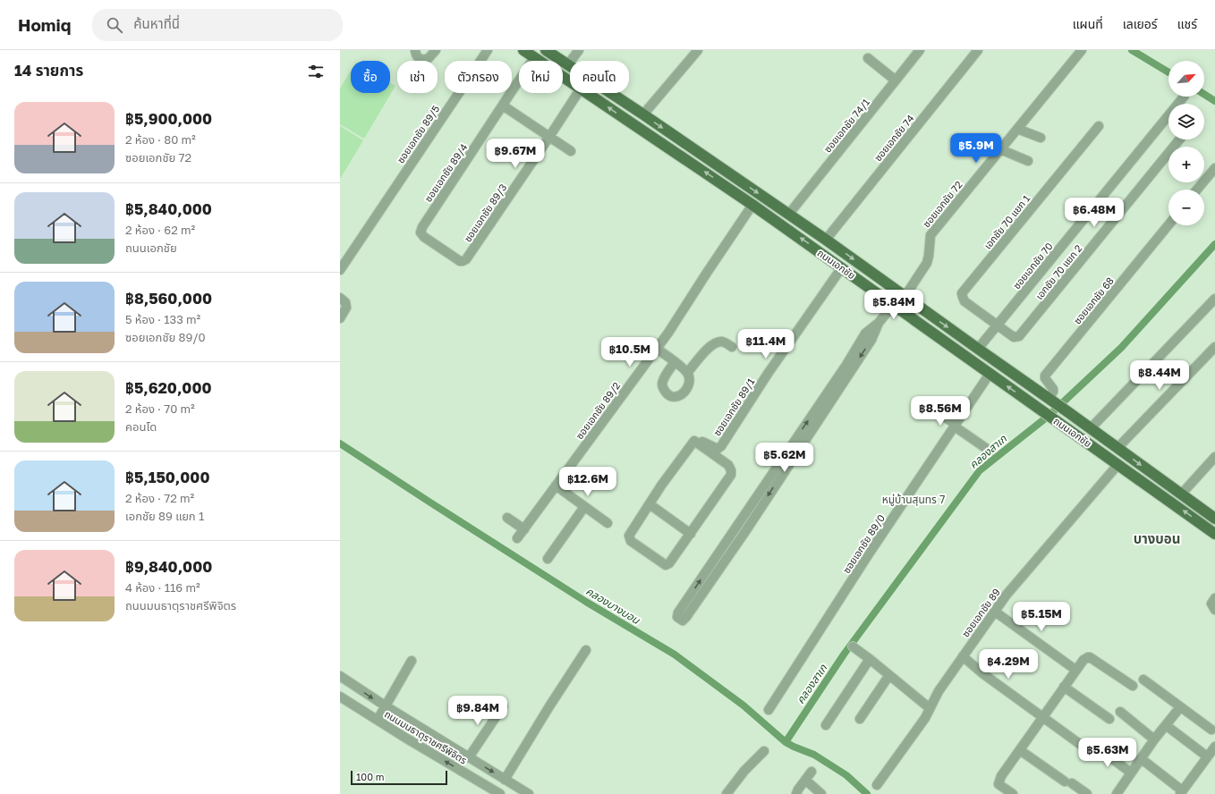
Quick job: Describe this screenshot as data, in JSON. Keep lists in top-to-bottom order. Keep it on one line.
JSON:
{"streets":{"main road":["ถนนเอกชัย"],"street":["ซอยเอกชัย 74/1","ซอยเอกชัย 89/5","ซอยเอกชัย 74","ซอยเอกชัย 89/4","ซอยเอกชัย 72","ซอยเอกชัย 89/3","เอกชัย 70 แยก 1","ซอยเอกชัย 70","เอกชัย 70 แยก 2","ซอยเอกชัย 68","ซอยเอกชัย 89/1","ซอยเอกชัย 89/2","ซอยเอกชัย 89/0","ซอยเอกชัย 89","ถนนมนธาตุราชศรีพิจิตร"]},"crossings":[["ซอยเอกชัย 74/1","ถนนเอกชัย"],["ซอยเอกชัย 74","ถนนเอกชัย"],["ซอยเอกชัย 89/4","ซอยเอกชัย 89/3"],["ซอยเอกชัย 89/4","ถนนเอกชัย"],["ซอยเอกชัย 72","ถนนเอกชัย"],["เอกชัย 70 แยก 1","ซอยเอกชัย 70"],["เอกชัย 70 แยก 1","เอกชัย 70 แยก 2"],["ถนนเอกชัย","ซอยเอกชัย 70"],["ถนนเอกชัย","ซอยเอกชัย 68"],["ถนนเอกชัย","ซอยเอกชัย 89/1"],["ถนนเอกชัย","ซอยเอกชัย 89/2"],["ถนนเอกชัย","ซอยเอกชัย 89/0"],["ถนนเอกชัย","ซอยเอกชัย 89"],["ซอยเอกชัย 70","เอกชัย 70 แยก 2"]],"districts":["หมู่บ้านสุนทร 7","บางบอน"],"water":["คลองสาเก","คลองบางบอน"],"scale_bar":"100 m","north":"top right","page":{"header":"Homiq","search":"ค้นหาที่นี่","nav":["แผนที่","เลเยอร์","แชร์"],"heading":"14 รายการ","map_buttons":["+","−"],"chip":["ซื้อ","เช่า","ตัวกรอง","ใหม่","คอนโด"],"list":[{"name":"฿5,900,000","note":"2 ห้อง · 80 m² · ซอยเอกชัย 72"},{"name":"฿5,840,000","note":"2 ห้อง · 62 m² · ถนนเอกชัย"},{"name":"฿8,560,000","note":"5 ห้อง · 133 m² · ซอยเอกชัย 89/0"},{"name":"฿5,620,000","note":"2 ห้อง · 70 m² · คอนโด"},{"name":"฿5,150,000","note":"2 ห้อง · 72 m² · เอกชัย 89 แยก 1"},{"name":"฿9,840,000","note":"4 ห้อง · 116 m² · ถนนมนธาตุราชศรีพิจิตร"}],"price":["฿5.9M","฿9.67M","฿6.48M","฿5.84M","฿11.4M","฿10.5M","฿8.44M","฿8.56M","฿5.62M","฿12.6M","฿5.15M","฿4.29M","฿9.84M","฿5.63M"],"scale":"100 m"}}
